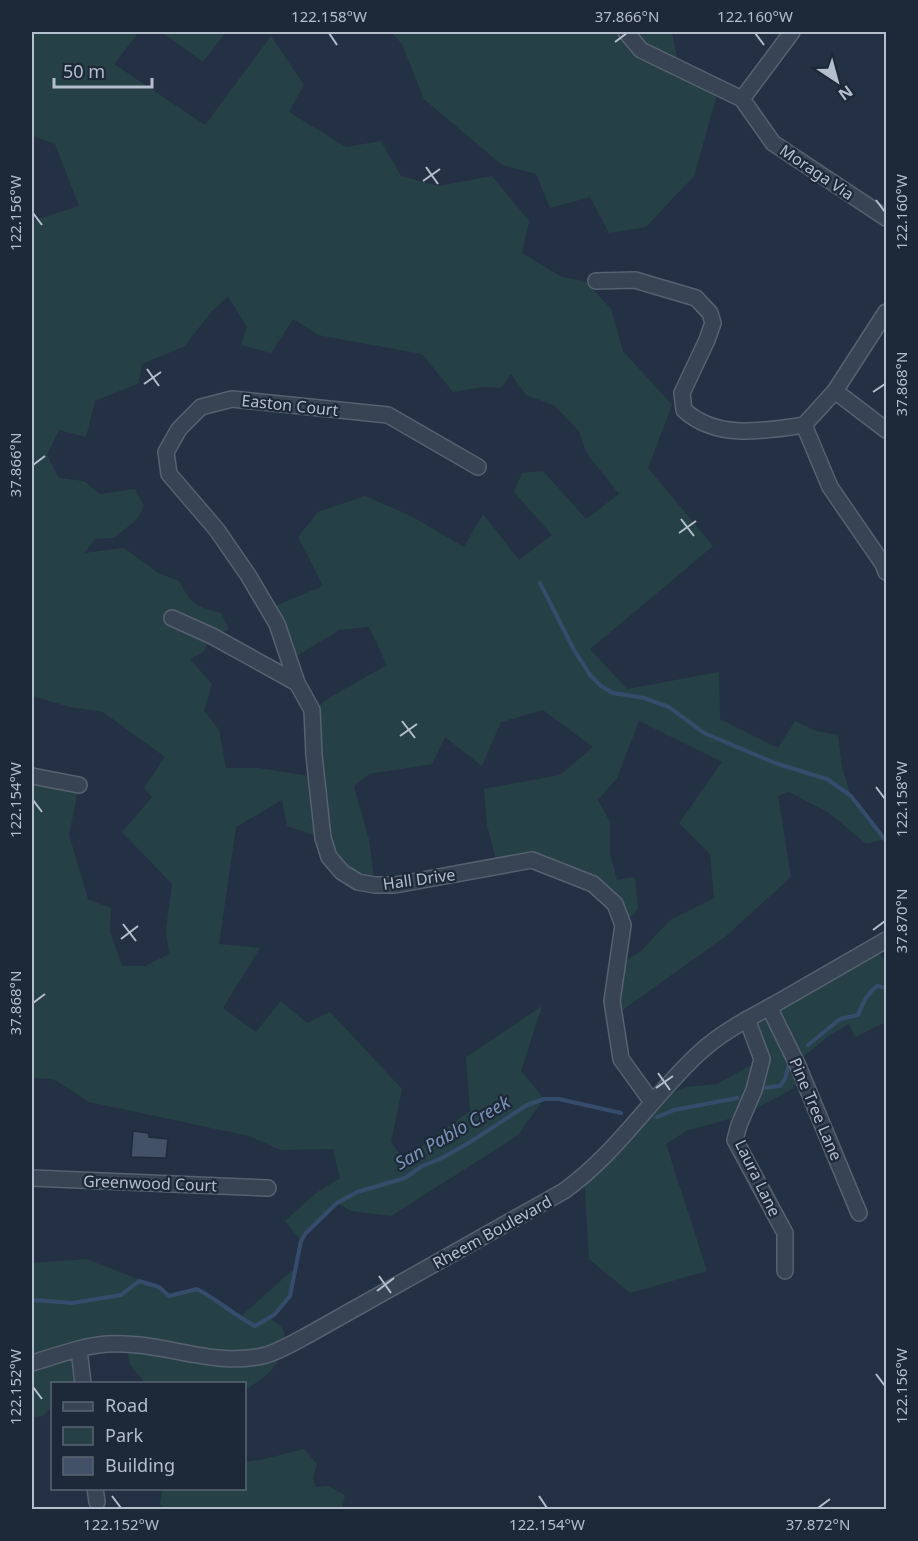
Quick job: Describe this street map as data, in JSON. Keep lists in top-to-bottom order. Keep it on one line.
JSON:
{"streets":{"street":["Moraga Via","Easton Court","Hall Drive","Pine Tree Lane","Laura Lane","Greenwood Court","Rheem Boulevard"]},"crossings":[["Easton Court","Hall Drive"],["Hall Drive","Rheem Boulevard"],["Pine Tree Lane","Rheem Boulevard"],["Laura Lane","Rheem Boulevard"]],"water":["San Pablo Creek"],"legend":["Road","Park","Building"],"scale_bar":"50 m","north":"bottom right","coordinates":["122.158°W","37.866°N","122.160°W","122.156°W","37.868°N","122.154°W","37.870°N","122.152°W","37.872°N"]}
